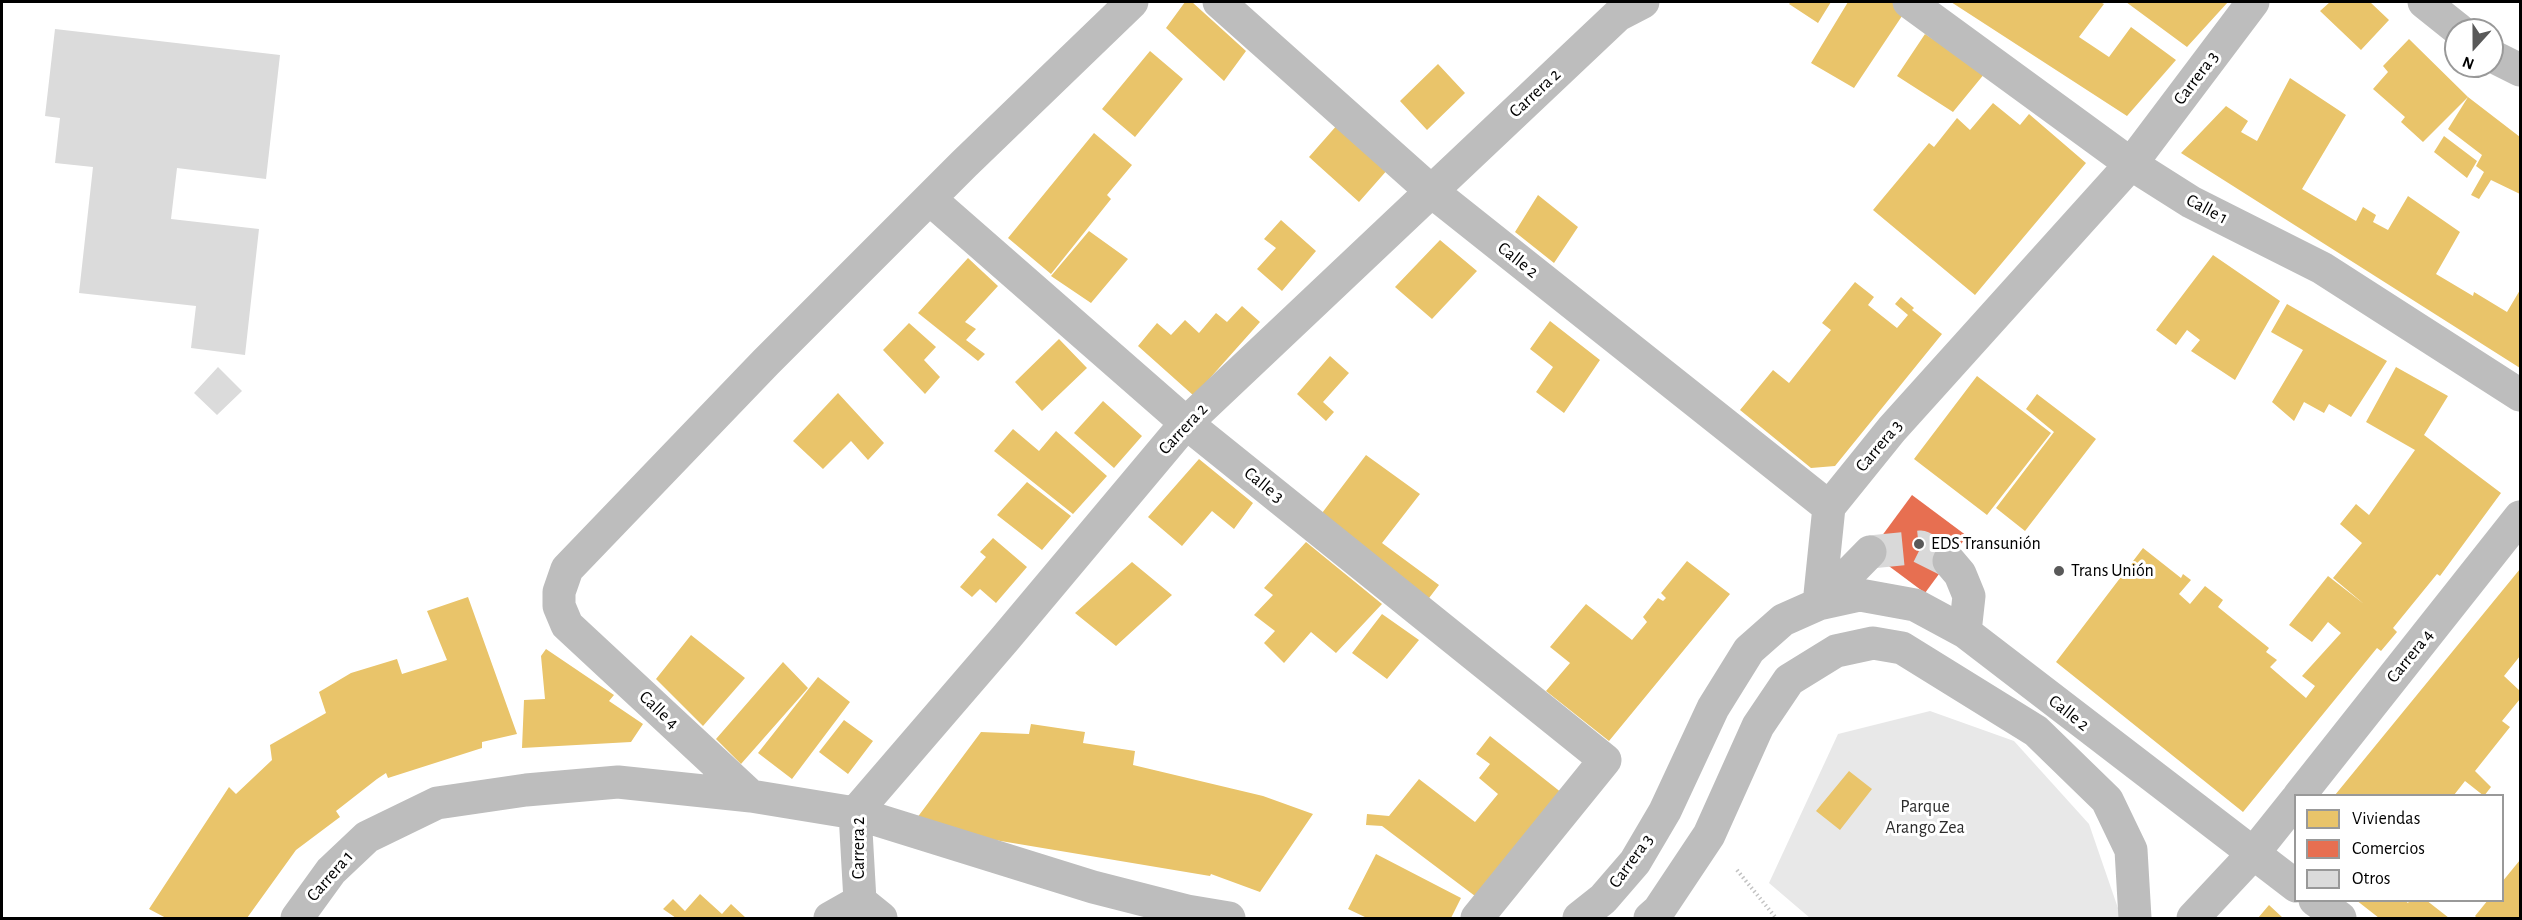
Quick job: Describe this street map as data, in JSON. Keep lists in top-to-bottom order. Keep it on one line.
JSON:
{"streets":{"street":["Carrera 3","Carrera 2","Calle 1","Calle 2","Calle 3","Carrera 4","Calle 4","Carrera 1"]},"crossings":[["Carrera 3","Calle 1"],["Carrera 3","Calle 2"],["Carrera 2","Calle 2"],["Carrera 2","Calle 3"],["Carrera 2","Carrera 1"],["Calle 3","Calle 4"],["Calle 4","Carrera 1"]],"parks":["Parque Arango Zea"],"places":["EDS Transunión","Trans Unión"],"legend":["Viviendas","Comercios","Otros"],"north":"bottom"}
